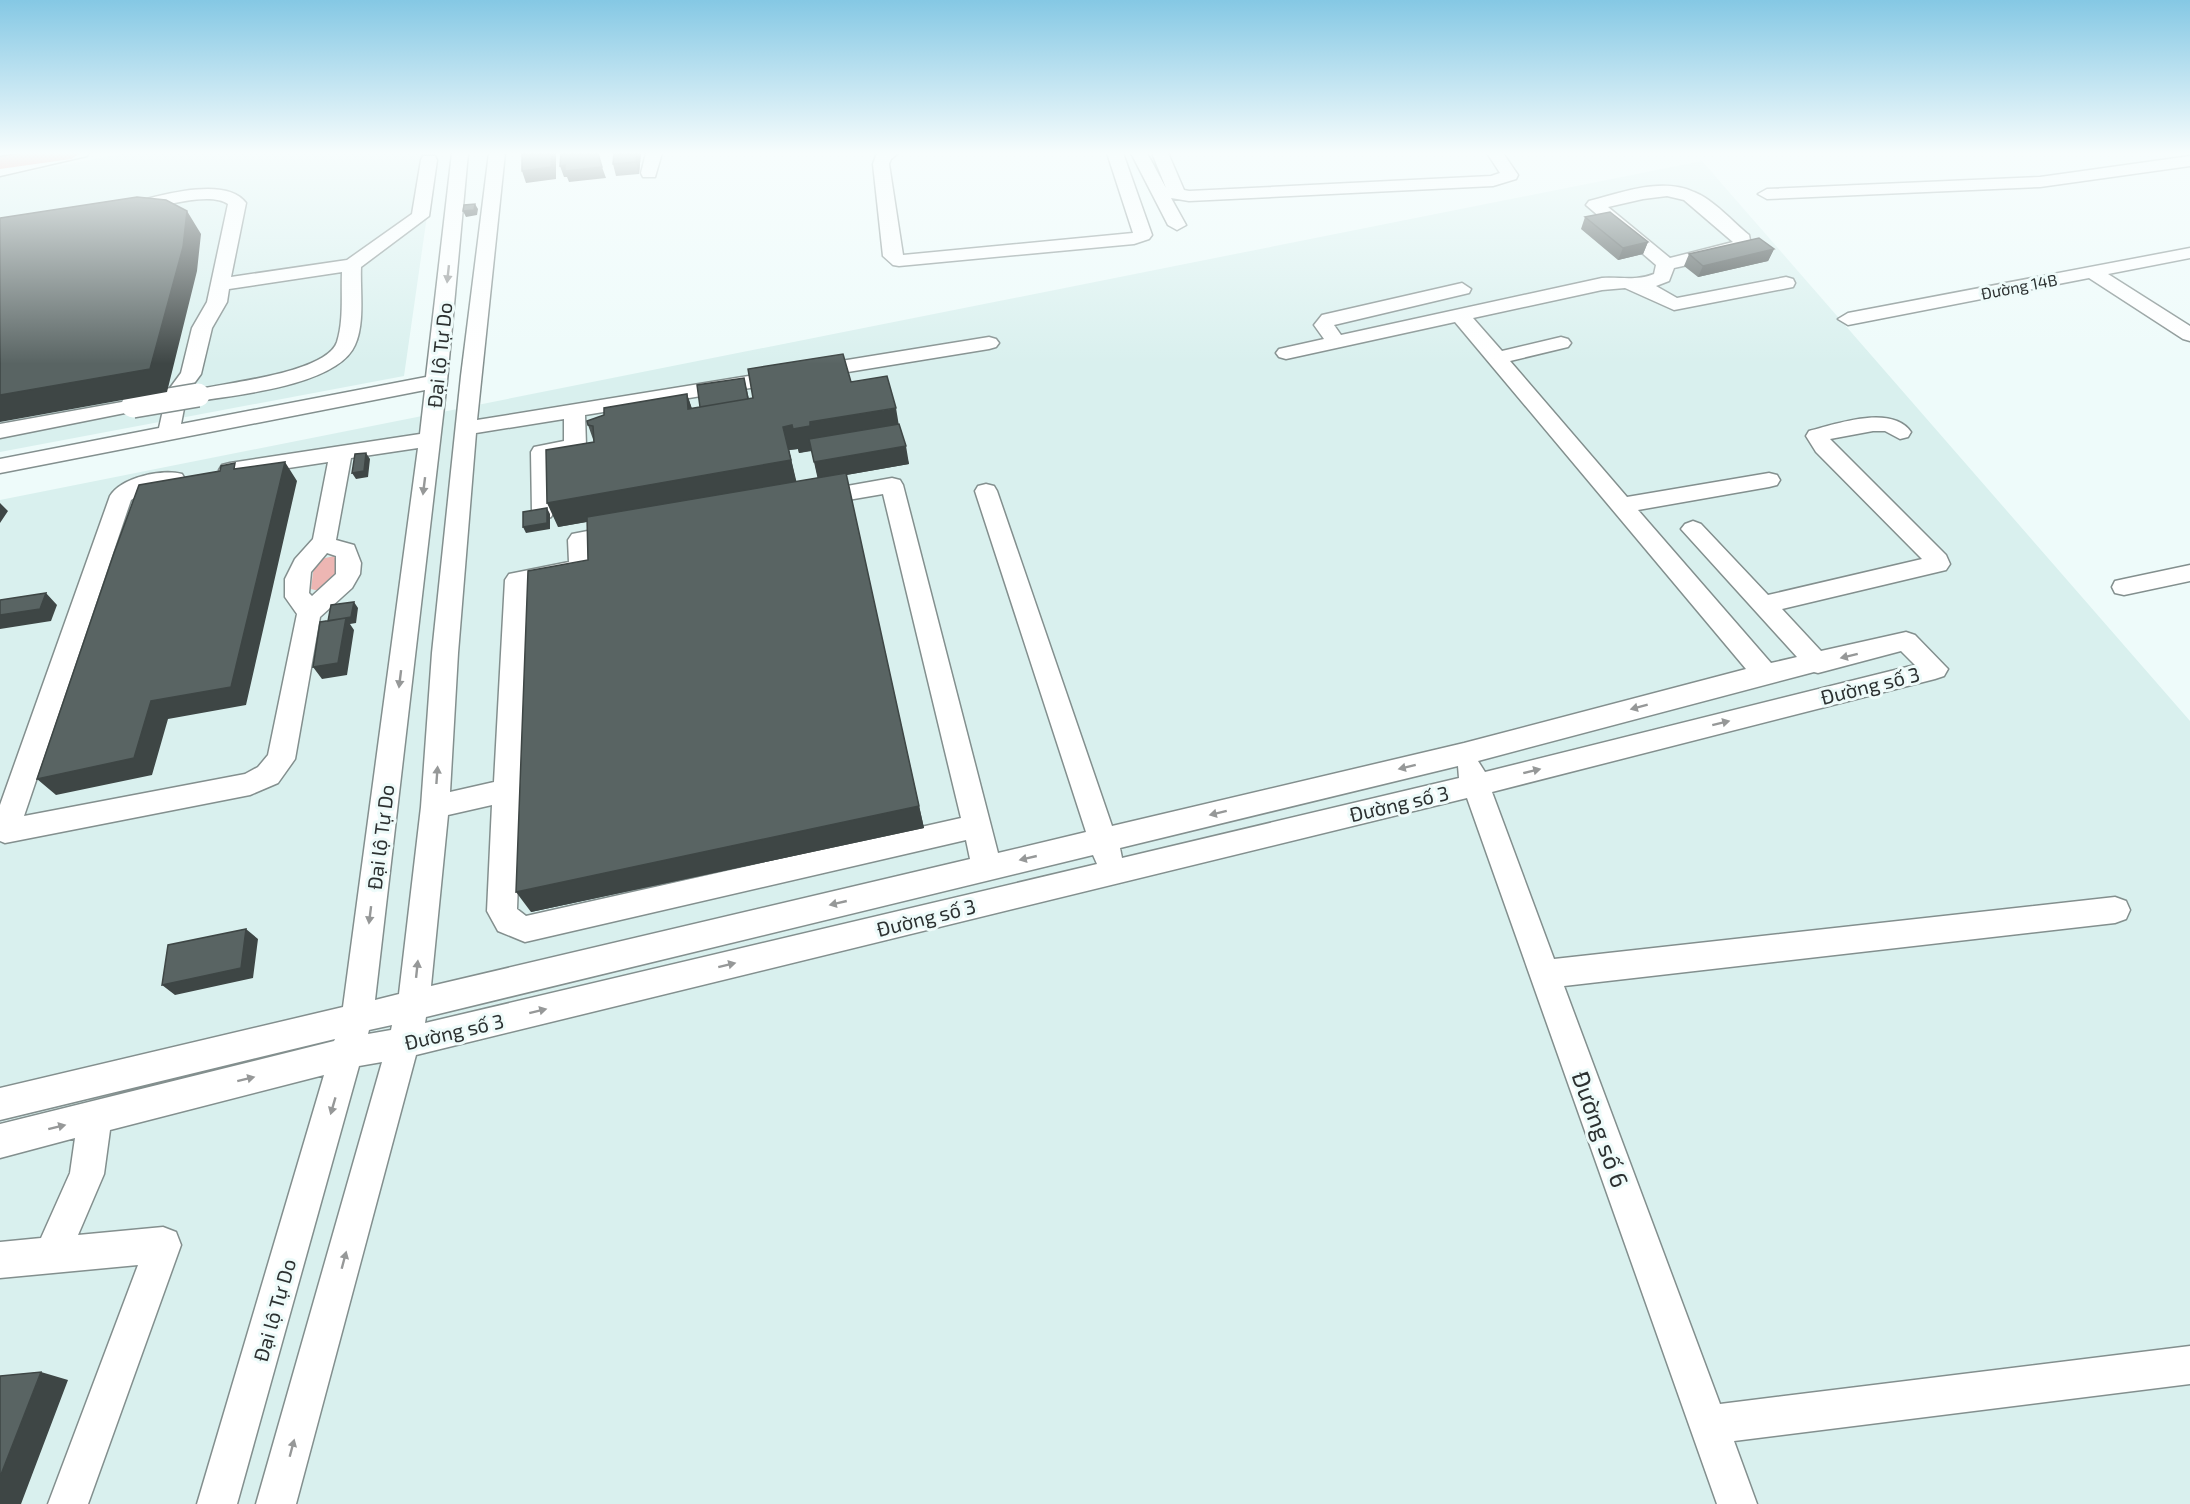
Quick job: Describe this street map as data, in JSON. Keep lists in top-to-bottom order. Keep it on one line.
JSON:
{"streets":{"street":["Đường 14B","Đại lộ Tự Do","Đường số 3","Đường số 6"]},"crossings":[["Đại lộ Tự Do","Đường số 3"],["Đường số 3","Đường số 6"]]}
